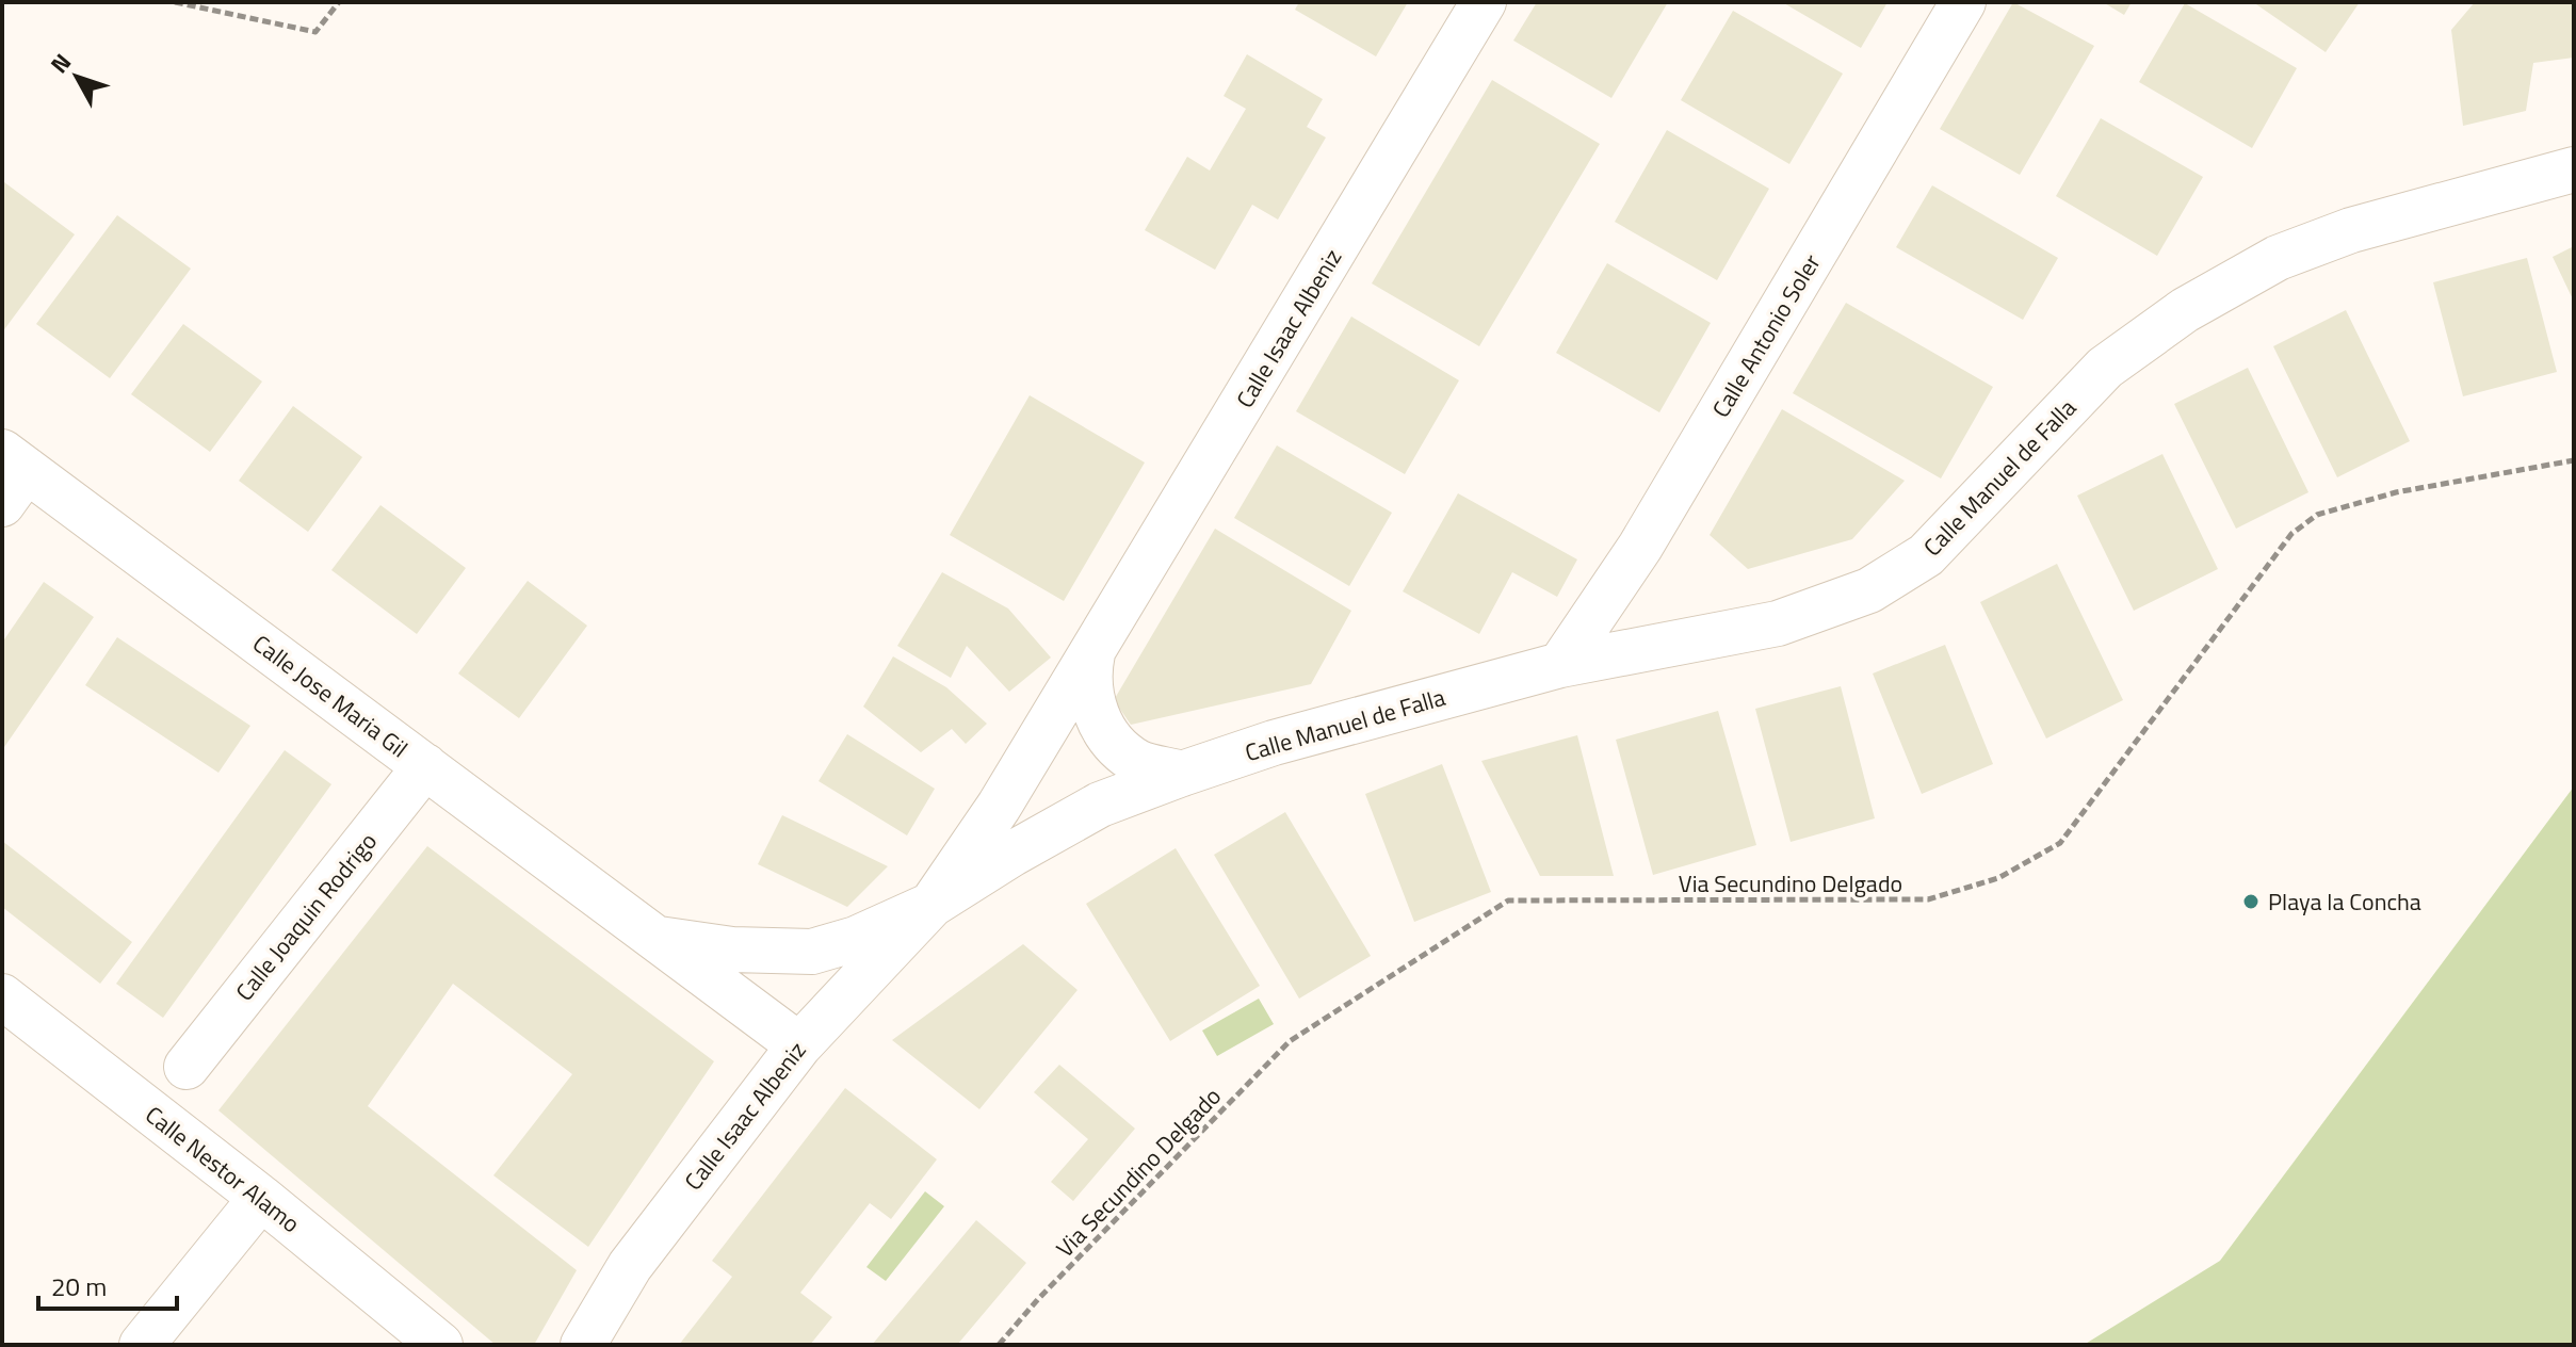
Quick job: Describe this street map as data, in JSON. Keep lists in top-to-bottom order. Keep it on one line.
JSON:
{"streets":{"street":["Calle Isaac Albeniz","Calle Antonio Soler","Calle Manuel de Falla","Calle Jose Maria Gil","Calle Joaquin Rodrigo","Calle Nestor Alamo"],"path":["Via Secundino Delgado"]},"crossings":[["Calle Isaac Albeniz","Calle Manuel de Falla"],["Calle Isaac Albeniz","Calle Jose Maria Gil"],["Calle Antonio Soler","Calle Manuel de Falla"],["Calle Jose Maria Gil","Calle Joaquin Rodrigo"]],"places":["Playa la Concha"],"scale_bar":"20 m","north":"top left"}
